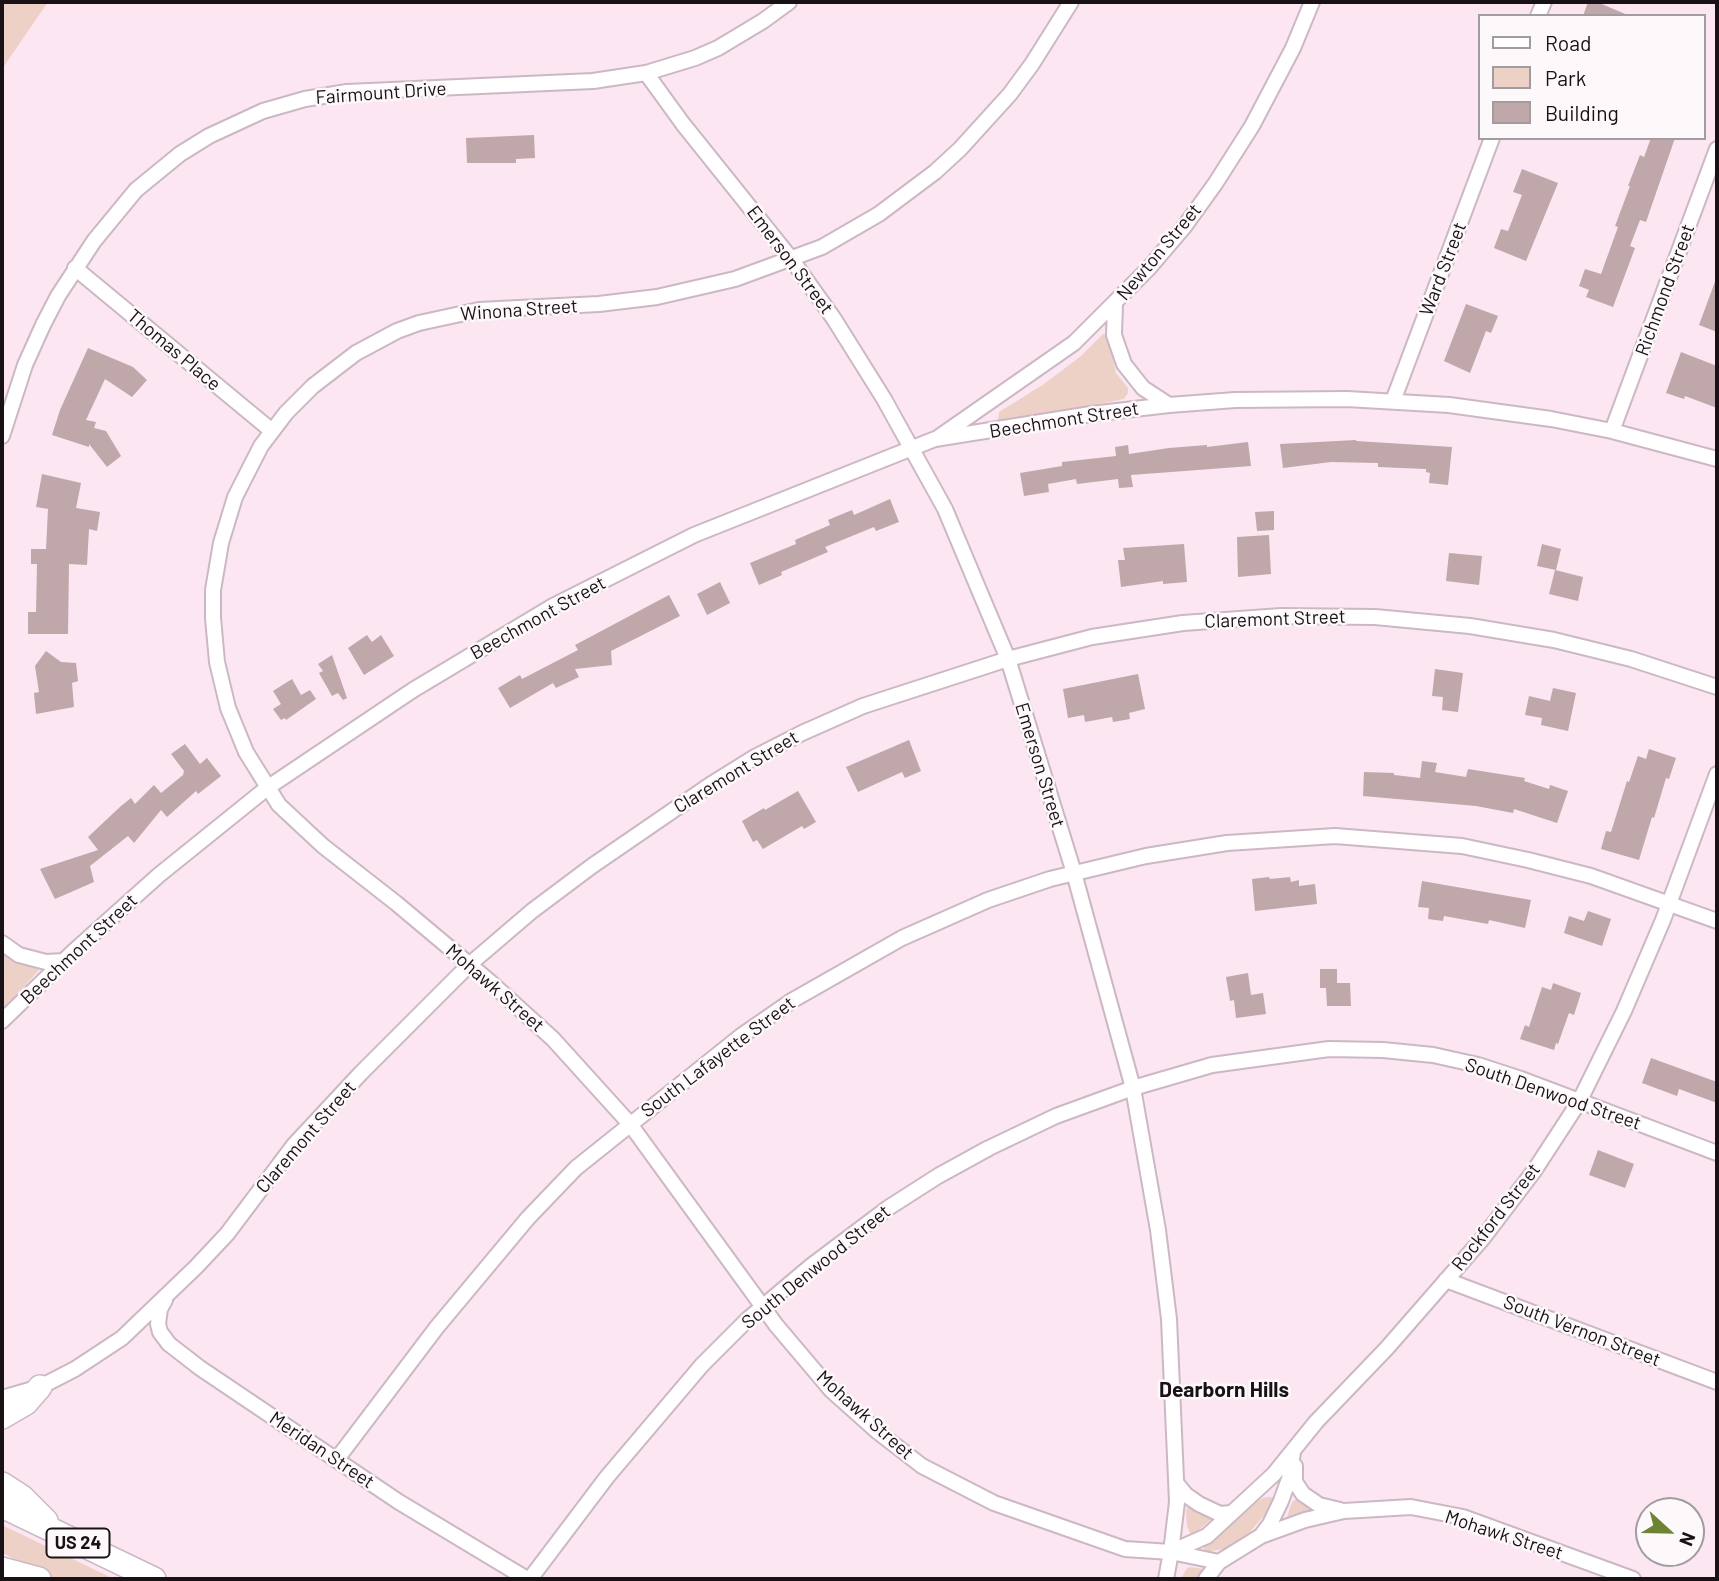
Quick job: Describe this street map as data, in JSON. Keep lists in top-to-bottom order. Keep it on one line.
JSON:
{"streets":{"main road":["US 24"],"street":["Fairmount Drive","Newton Street","Emerson Street","Ward Street","Richmond Street","Winona Street","Thomas Place","Beechmont Street","Claremont Street","Mohawk Street","South Lafayette Street","South Denwood Street","Rockford Street","South Vernon Street","Meridan Street"]},"crossings":[["Fairmount Drive","Emerson Street"],["Fairmount Drive","Thomas Place"],["Newton Street","Beechmont Street"],["Emerson Street","Winona Street"],["Emerson Street","Beechmont Street"],["Emerson Street","Claremont Street"],["Emerson Street","Mohawk Street"],["Emerson Street","South Lafayette Street"],["Emerson Street","South Denwood Street"],["Emerson Street","Rockford Street"],["Ward Street","Beechmont Street"],["Richmond Street","Beechmont Street"],["Winona Street","Thomas Place"],["Winona Street","Beechmont Street"],["Winona Street","Mohawk Street"],["Beechmont Street","Mohawk Street"],["Claremont Street","Mohawk Street"],["Claremont Street","Meridan Street"],["Mohawk Street","South Lafayette Street"],["Mohawk Street","South Denwood Street"],["Mohawk Street","Rockford Street"],["South Lafayette Street","Rockford Street"],["South Lafayette Street","Meridan Street"],["South Denwood Street","Rockford Street"],["South Denwood Street","Meridan Street"],["Rockford Street","South Vernon Street"]],"districts":["Dearborn Hills"],"legend":["Road","Park","Building"],"north":"right"}
